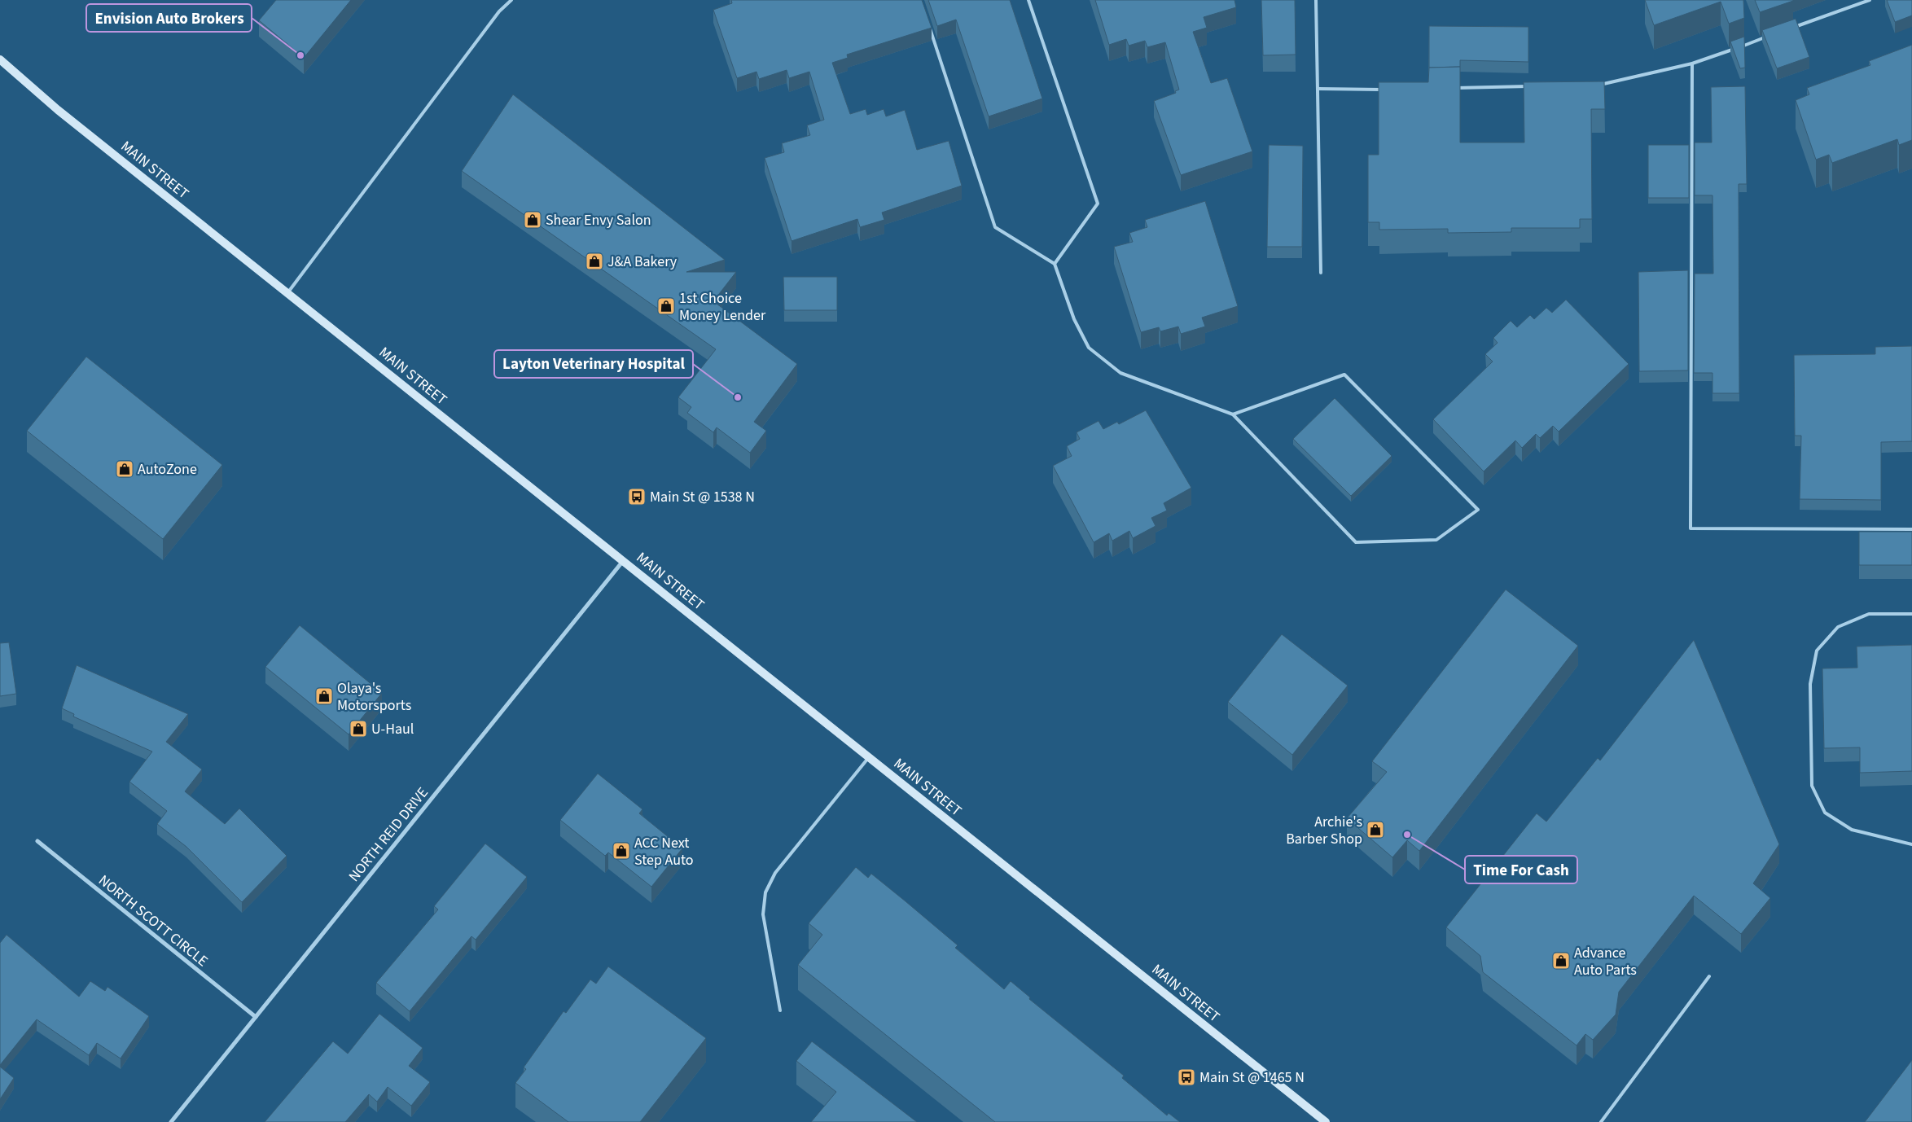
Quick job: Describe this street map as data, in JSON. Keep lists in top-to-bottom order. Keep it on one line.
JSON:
{"streets":{"main road":["MAIN STREET"],"street":["NORTH REID DRIVE","NORTH SCOTT CIRCLE"]},"crossings":[["MAIN STREET","NORTH REID DRIVE"],["NORTH REID DRIVE","NORTH SCOTT CIRCLE"]],"places":{"other":["Envision Auto Brokers","Layton Veterinary Hospital","Time For Cash"],"shop":["Shear Envy Salon","J&A Bakery","1st Choice Money Lender","AutoZone","Olaya's Motorsports","U-Haul","Archie's Barber Shop","ACC Next Step Auto","Advance Auto Parts"],"bus stop":["Main St @ 1538 N","Main St @ 1465 N"]}}
